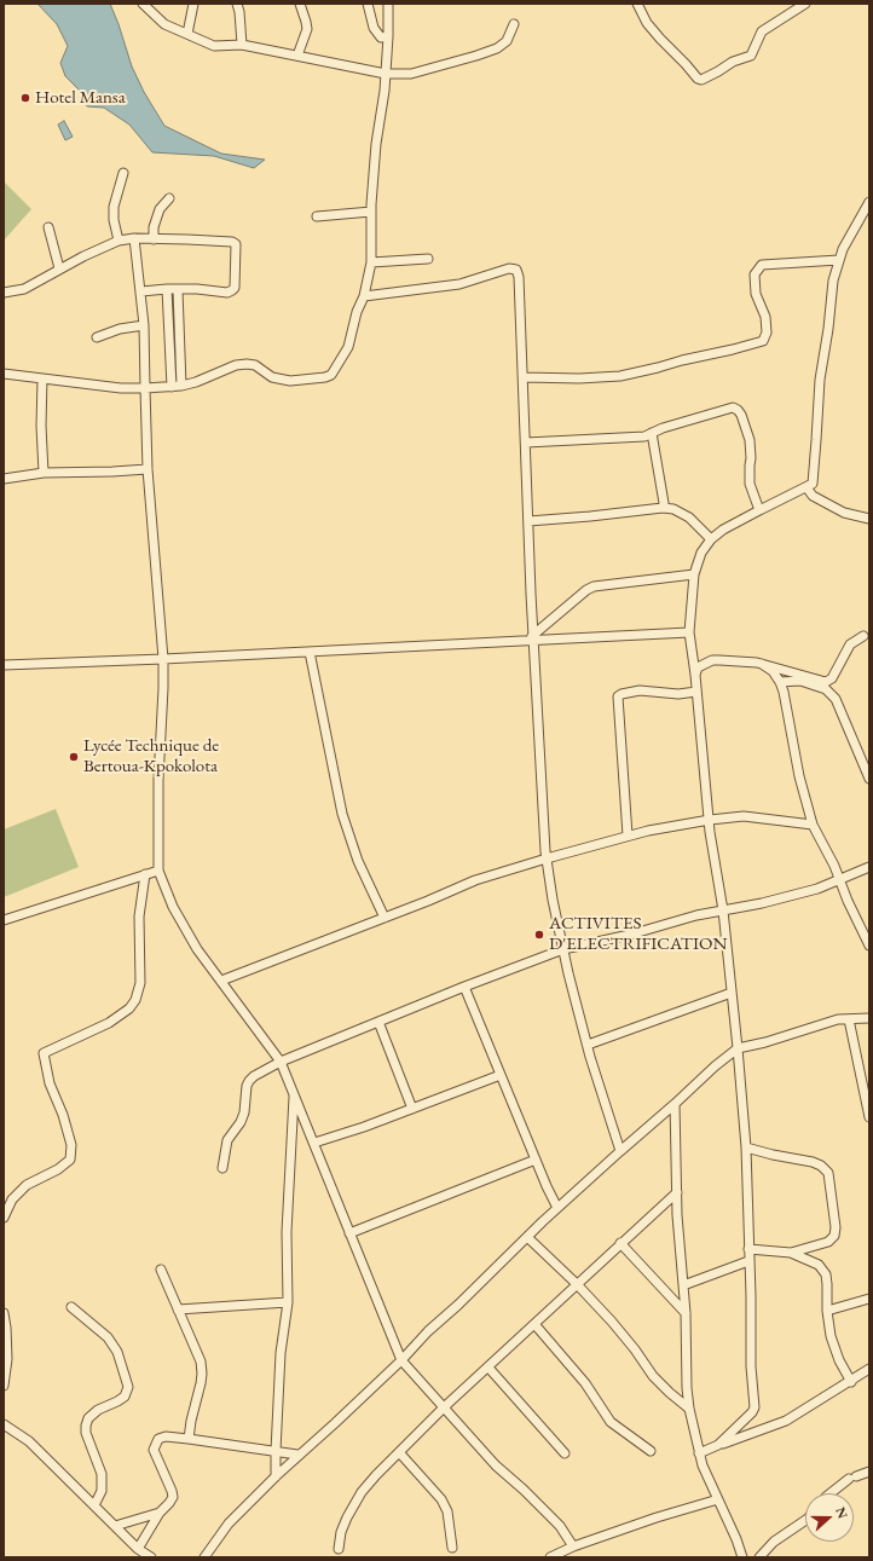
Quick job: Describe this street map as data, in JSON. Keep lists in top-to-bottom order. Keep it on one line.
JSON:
{"places":["Hotel Mansa","Lycée Technique de Bertoua-Kpokolota","ACTIVITES D'ELECTRIFICATION"],"north":"right"}
